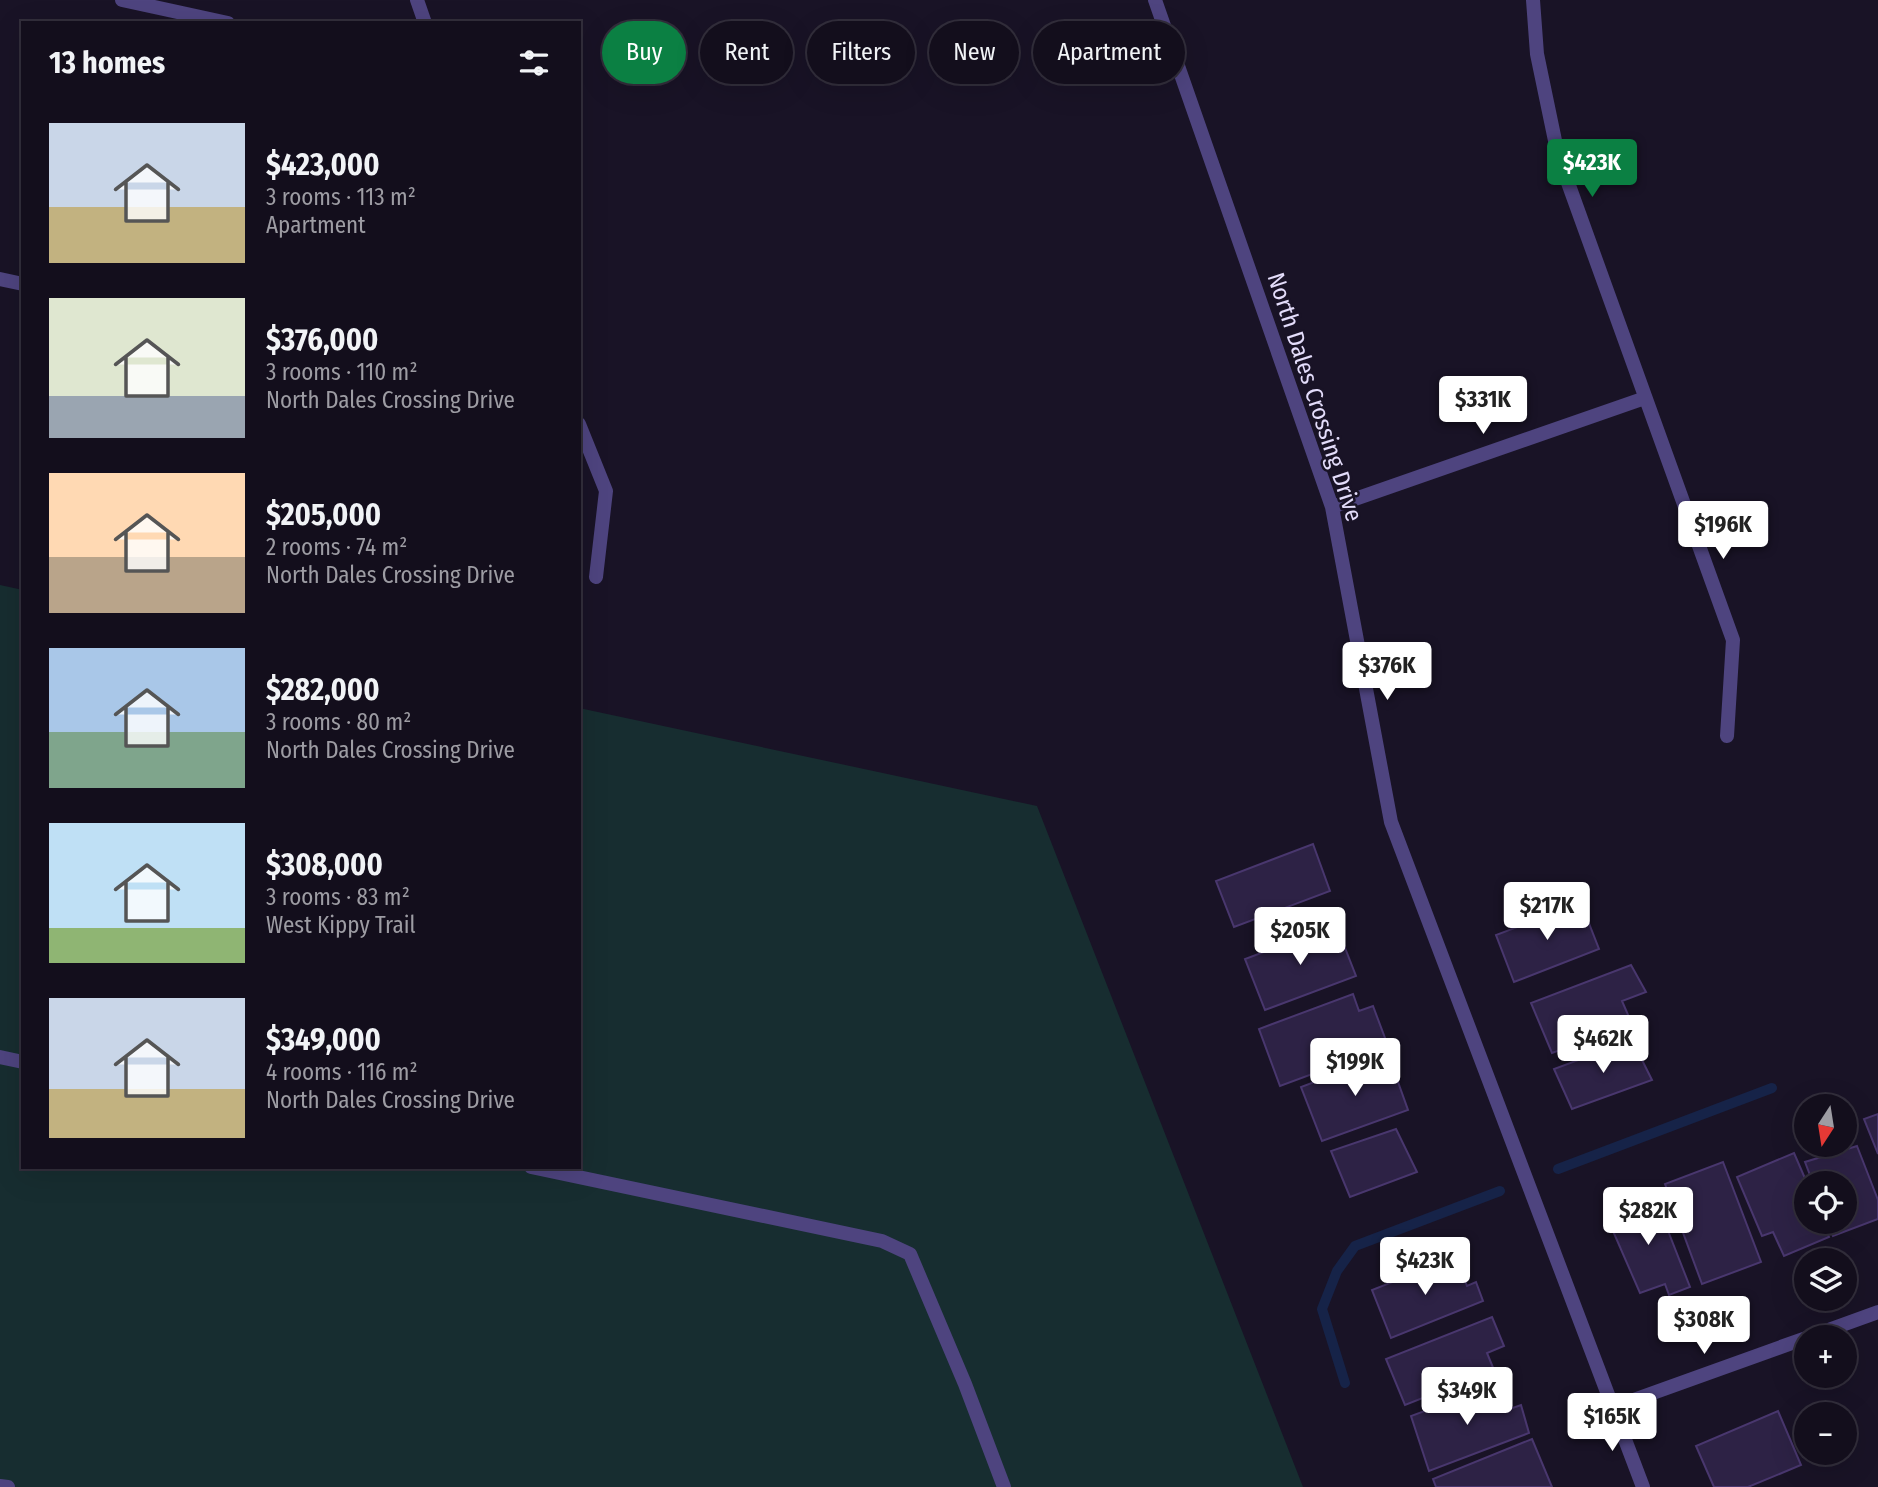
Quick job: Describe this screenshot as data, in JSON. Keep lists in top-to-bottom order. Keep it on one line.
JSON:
{"streets":{"street":["North Dales Crossing Drive"]},"north":"bottom","page":{"chip":["Buy","Rent","Filters","New","Apartment"],"heading":"13 homes","list":[{"name":"$423,000","note":"3 rooms · 113 m² · Apartment"},{"name":"$376,000","note":"3 rooms · 110 m² · North Dales Crossing Drive"},{"name":"$205,000","note":"2 rooms · 74 m² · North Dales Crossing Drive"},{"name":"$282,000","note":"3 rooms · 80 m² · North Dales Crossing Drive"},{"name":"$308,000","note":"3 rooms · 83 m² · West Kippy Trail"},{"name":"$349,000","note":"4 rooms · 116 m² · North Dales Crossing Drive"}],"price":["$423K","$331K","$196K","$376K","$217K","$205K","$462K","$199K","$282K","$423K","$308K","$349K","$165K"],"map_buttons":["+","−"]}}
